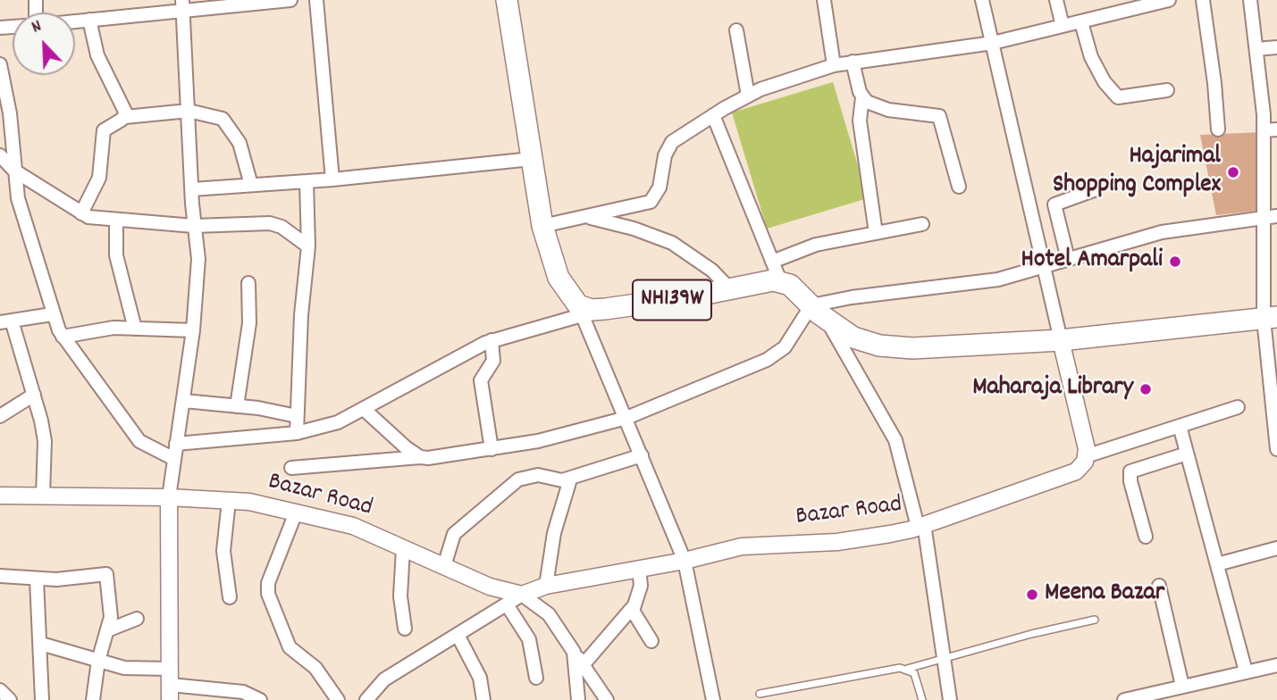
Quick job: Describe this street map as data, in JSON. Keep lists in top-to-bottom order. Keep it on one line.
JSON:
{"streets":{"highway":["NH139W"],"street":["Bazar Road"]},"places":["Hajarimal Shopping Complex","Hotel Amarpali","Maharaja Library","Meena Bazar"],"north":"top left"}
